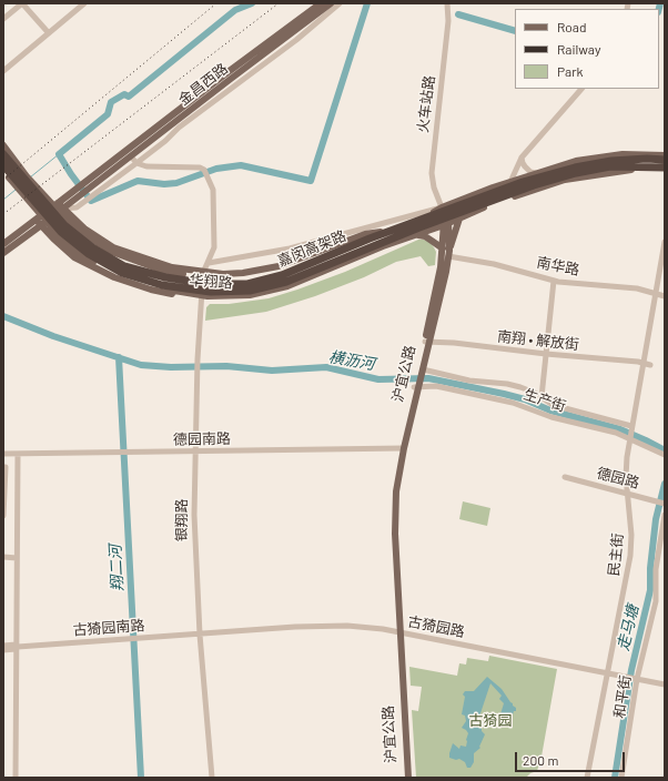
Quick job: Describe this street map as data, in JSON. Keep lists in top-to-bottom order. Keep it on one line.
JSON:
{"streets":{"highway":["嘉闵高架路"],"main road":["金昌西路","华翔路","沪宜公路"],"street":["火车站路","南华路","南翔 • 解放街","生产街","德园南路","德园路","银翔路","民主街","古猗园路","古猗园南路","和平街"]},"crossings":[["火车站路","沪宜公路"],["南华路","沪宜公路"],["华翔路","沪宜公路"],["南翔 • 解放街","沪宜公路"],["沪宜公路","生产街"],["沪宜公路","德园南路"],["沪宜公路","古猗园路"],["生产街","民主街"],["德园南路","银翔路"],["德园路","民主街"],["银翔路","古猗园路"],["银翔路","古猗园南路"],["民主街","古猗园路"],["古猗园路","古猗园南路"],["古猗园路","和平街"]],"water":["横沥河","翔二河","走马塘"],"parks":["古猗园"],"legend":["Road","Railway","Park"],"scale_bar":"200 m"}
